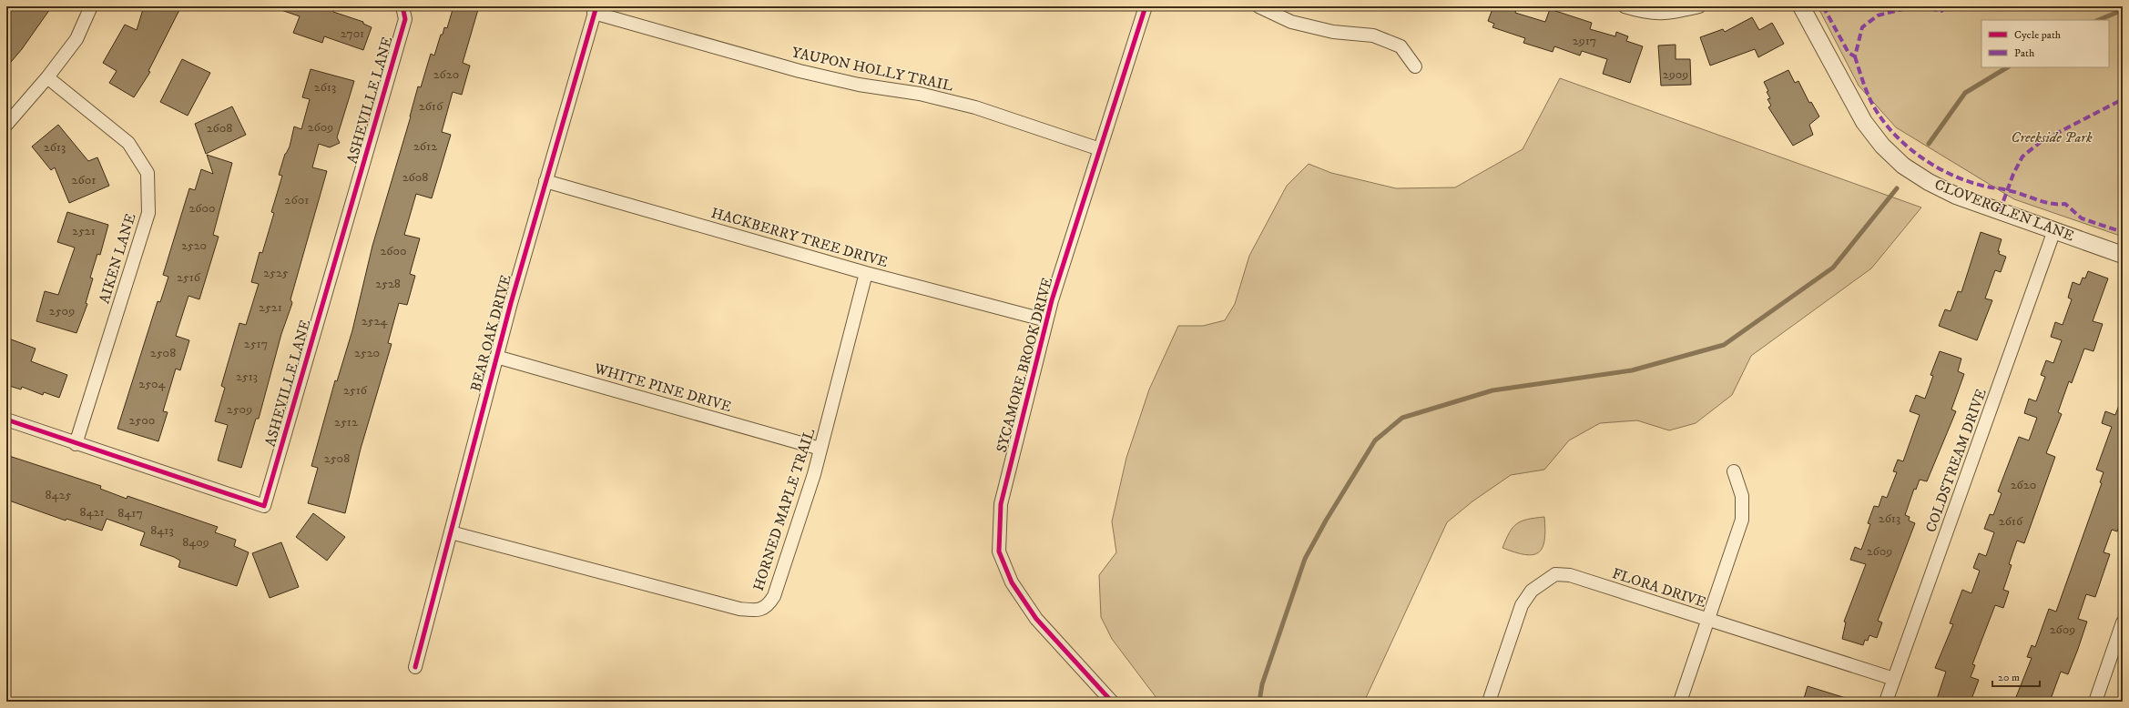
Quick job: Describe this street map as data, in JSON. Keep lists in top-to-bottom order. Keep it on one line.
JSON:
{"streets":{"street":["YAUPON HOLLY TRAIL","ASHEVILLE LANE","CLOVERGLEN LANE","HACKBERRY TREE DRIVE","AIKEN LANE","BEAR OAK DRIVE","SYCAMORE BROOK DRIVE","WHITE PINE DRIVE","COLDSTREAM DRIVE","HORNED MAPLE TRAIL","FLORA DRIVE"]},"crossings":[["YAUPON HOLLY TRAIL","BEAR OAK DRIVE"],["YAUPON HOLLY TRAIL","SYCAMORE BROOK DRIVE"],["ASHEVILLE LANE","AIKEN LANE"],["CLOVERGLEN LANE","COLDSTREAM DRIVE"],["HACKBERRY TREE DRIVE","BEAR OAK DRIVE"],["HACKBERRY TREE DRIVE","SYCAMORE BROOK DRIVE"],["HACKBERRY TREE DRIVE","HORNED MAPLE TRAIL"],["BEAR OAK DRIVE","WHITE PINE DRIVE"],["BEAR OAK DRIVE","HORNED MAPLE TRAIL"],["WHITE PINE DRIVE","HORNED MAPLE TRAIL"],["COLDSTREAM DRIVE","FLORA DRIVE"]],"parks":["Creekside Park"],"house_numbers":["2701","2917","2620","2909","2613","2616","2609","2608","2612","2613","2608","2601","2601","2600","2521","2520","2600","2525","2516","2528","2521","2509","2524","2517","2508","2520","2513","2504","2516","2509","2500","2512","2508","2620","8425","8421","8417","2613","2616","8413","8409","2609","2609"],"legend":["Cycle path","Path"],"scale_bar":"20 m"}
